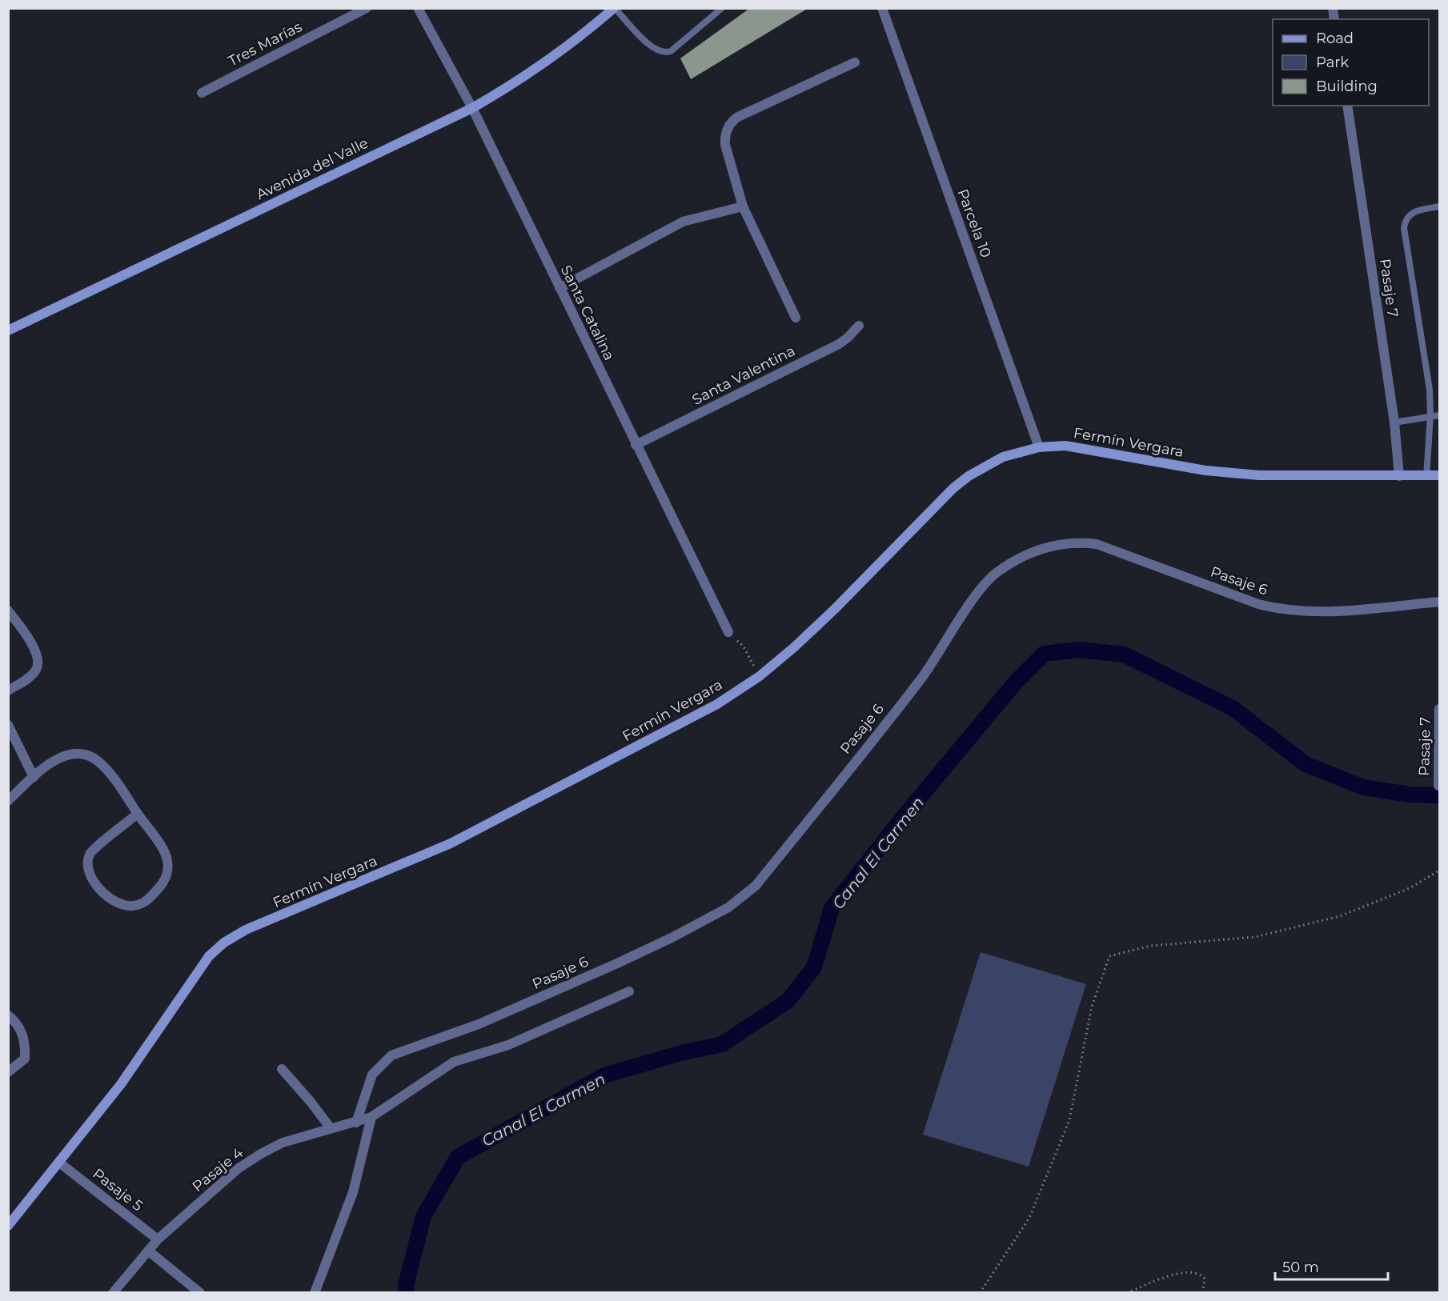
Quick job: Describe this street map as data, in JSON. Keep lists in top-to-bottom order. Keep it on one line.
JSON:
{"streets":{"street":["Tres Marías","Avenida del Valle","Parcela 10","Pasaje 7","Santa Catalina","Santa Valentina","Fermín Vergara","Pasaje 6","Pasaje 4","Pasaje 5"]},"crossings":[["Avenida del Valle","Santa Catalina"],["Parcela 10","Fermín Vergara"],["Pasaje 7","Fermín Vergara"],["Santa Catalina","Santa Valentina"],["Fermín Vergara","Pasaje 5"],["Pasaje 6","Pasaje 4"],["Pasaje 4","Pasaje 5"]],"water":["Canal El Carmen"],"legend":["Road","Park","Building"],"scale_bar":"50 m"}
